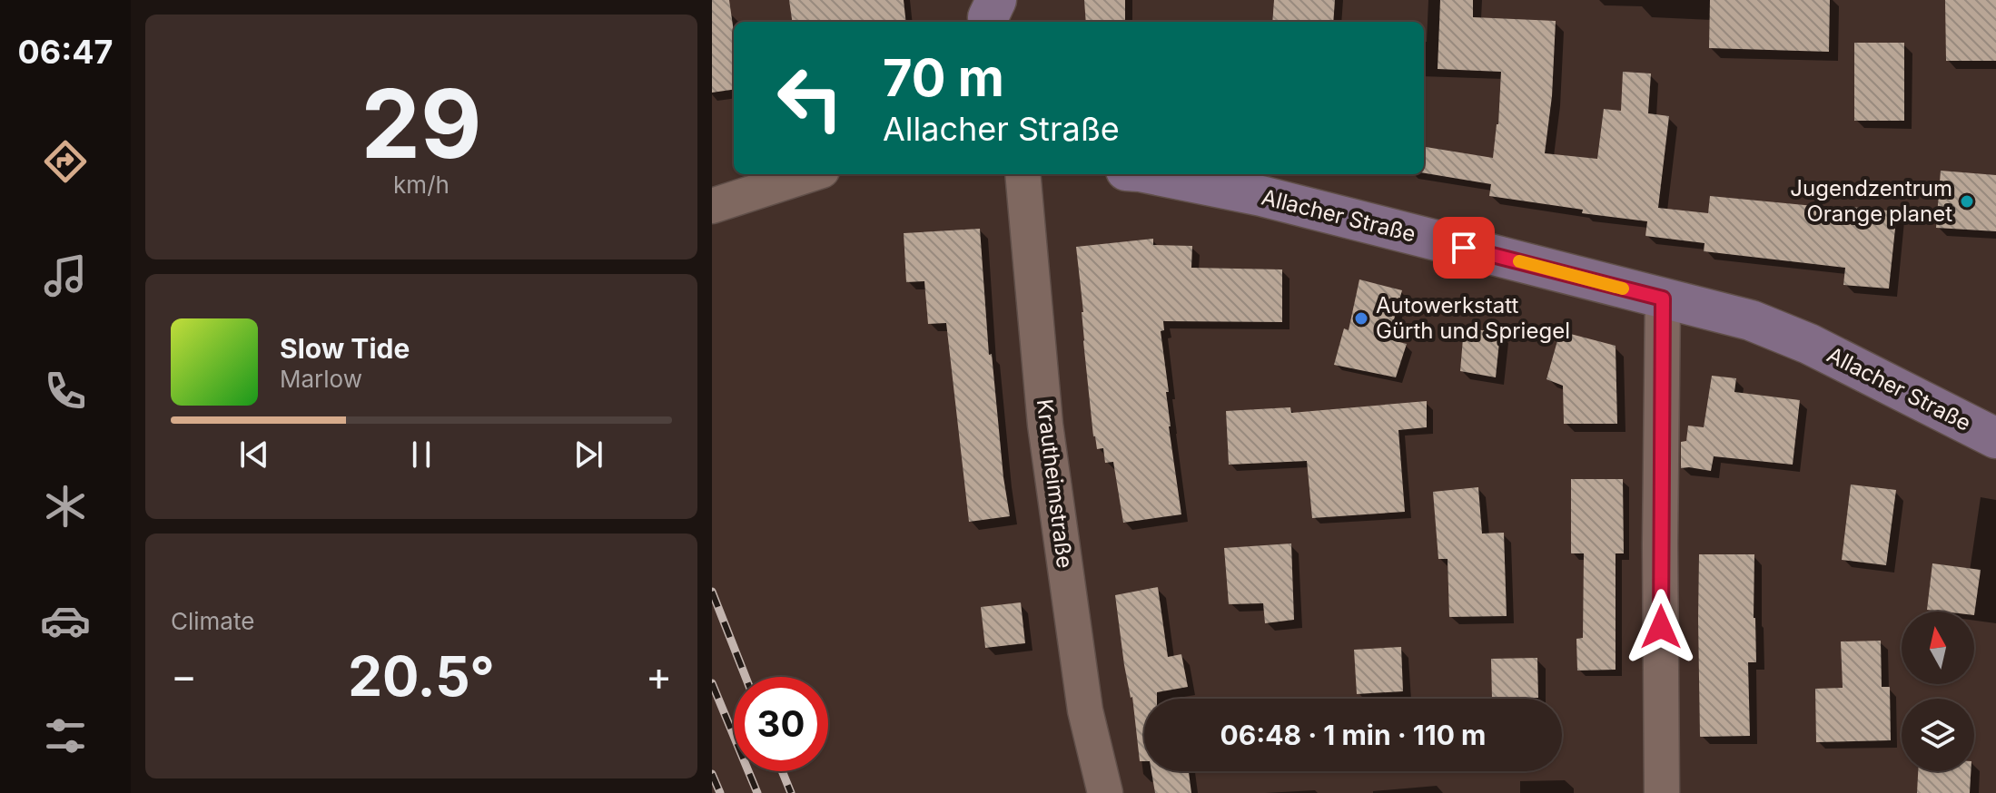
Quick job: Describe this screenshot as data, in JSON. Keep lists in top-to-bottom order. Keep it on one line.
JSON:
{"streets":{"street":["Allacher Straße","Krautheimstraße"]},"places":["Jugendzentrum Orange planet","Autowerkstatt Gürth und Spriegel"],"north":"top","page":{"tabs":"06:47","tile":[["29","km/h"],"Climate"],"turn":["70 m","Allacher Straße"],"song":["Slow Tide","Marlow"],"heat":["−","20.5°","+"],"limit":"30","trip":"06:48 · 1 min · 110 m"}}
